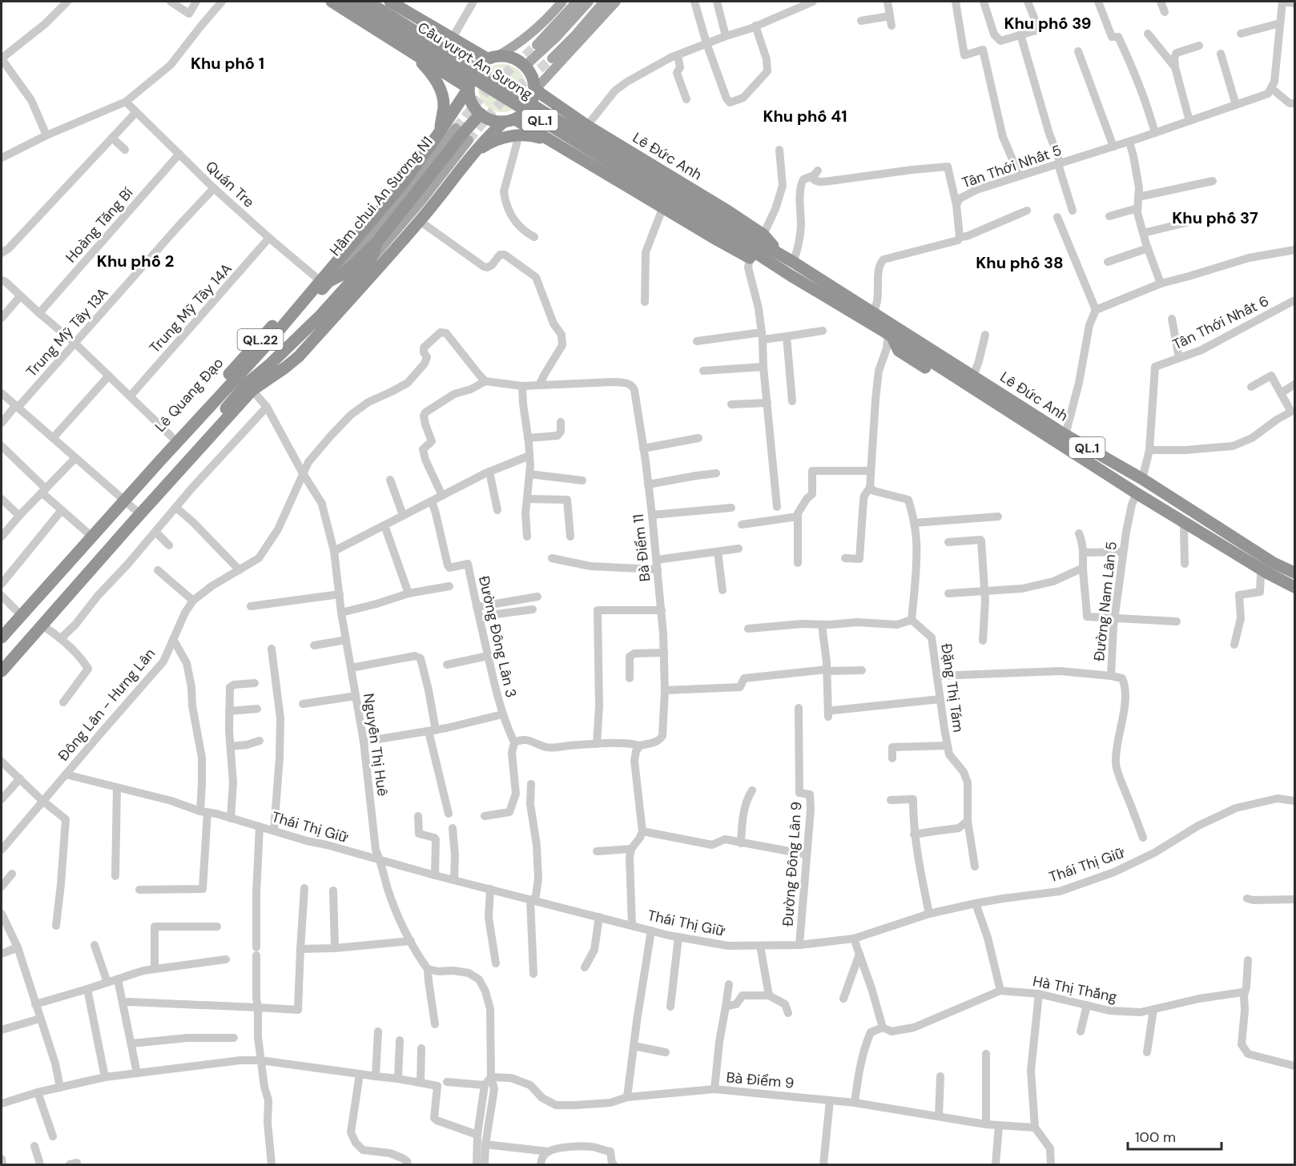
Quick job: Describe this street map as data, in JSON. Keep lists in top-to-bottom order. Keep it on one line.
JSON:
{"streets":{"highway":["Cầu vượt An Sương","QL.1","Lê Đức Anh","QL.22","Lê Quang Đạo"],"main road":["Hầm chui An Sương N1"],"street":["Tân Thới Nhất 5","Quán Tre","Hoàng Tăng Bí","Trung Mỹ Tây 14A","Tân Thới Nhất 6","Trung Mỹ Tây 13A","Bà Điểm 11","Đường Nam Lân 5","Đường Đông Lân 3","Đặng Thị Tám","Đông Lân - Hưng Lân","Nguyễn Thị Huê","Thái Thị Giữ","Đường Đông Lân 9","Hà Thị Thắng","Bà Điểm 9"]},"crossings":[["Cầu vượt An Sương","Lê Đức Anh"],["Lê Đức Anh","Tân Thới Nhất 6"],["Lê Đức Anh","Lê Quang Đạo"],["Lê Đức Anh","Đường Nam Lân 5"],["Quán Tre","Hầm chui An Sương N1"],["Quán Tre","Hoàng Tăng Bí"],["Quán Tre","Trung Mỹ Tây 14A"],["Quán Tre","Trung Mỹ Tây 13A"],["Quán Tre","Lê Quang Đạo"],["Hầm chui An Sương N1","Lê Quang Đạo"],["Lê Quang Đạo","Nguyễn Thị Huê"],["Bà Điểm 11","Đông Lân - Hưng Lân"],["Đông Lân - Hưng Lân","Nguyễn Thị Huê"],["Đông Lân - Hưng Lân","Thái Thị Giữ"],["Nguyễn Thị Huê","Thái Thị Giữ"],["Thái Thị Giữ","Đường Đông Lân 9"]],"districts":["Khu phố 39","Khu phố 1","Khu phố 41","Khu phố 37","Khu phố 2","Khu phố 38"],"scale_bar":"100 m"}
